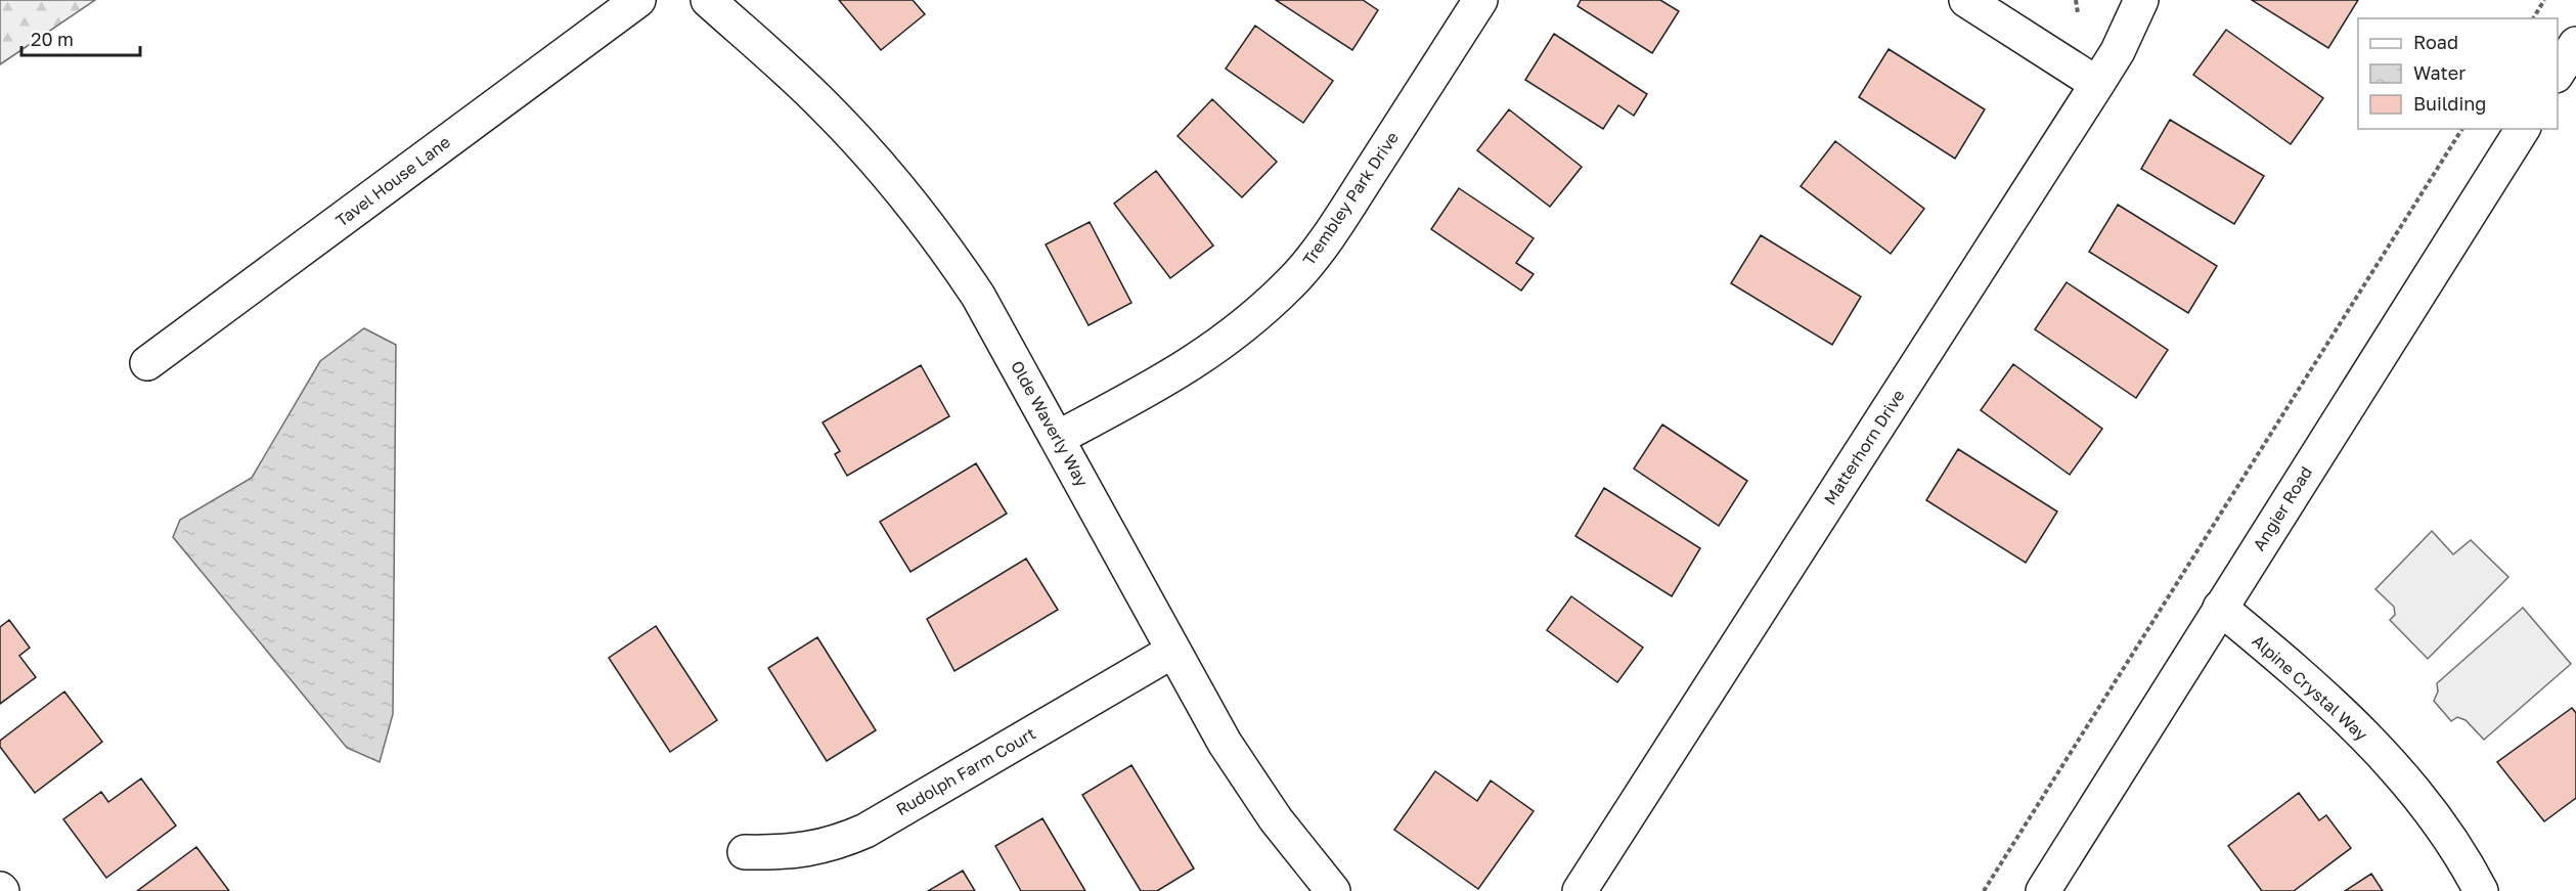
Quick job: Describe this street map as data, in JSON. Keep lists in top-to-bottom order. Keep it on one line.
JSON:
{"streets":{"street":["Tavel House Lane","Trembley Park Drive","Olde Waverly Way","Matterhorn Drive","Angier Road","Alpine Crystal Way","Rudolph Farm Court"]},"crossings":[["Trembley Park Drive","Olde Waverly Way"],["Olde Waverly Way","Rudolph Farm Court"],["Angier Road","Alpine Crystal Way"]],"legend":["Road","Water","Building"],"scale_bar":"20 m"}
